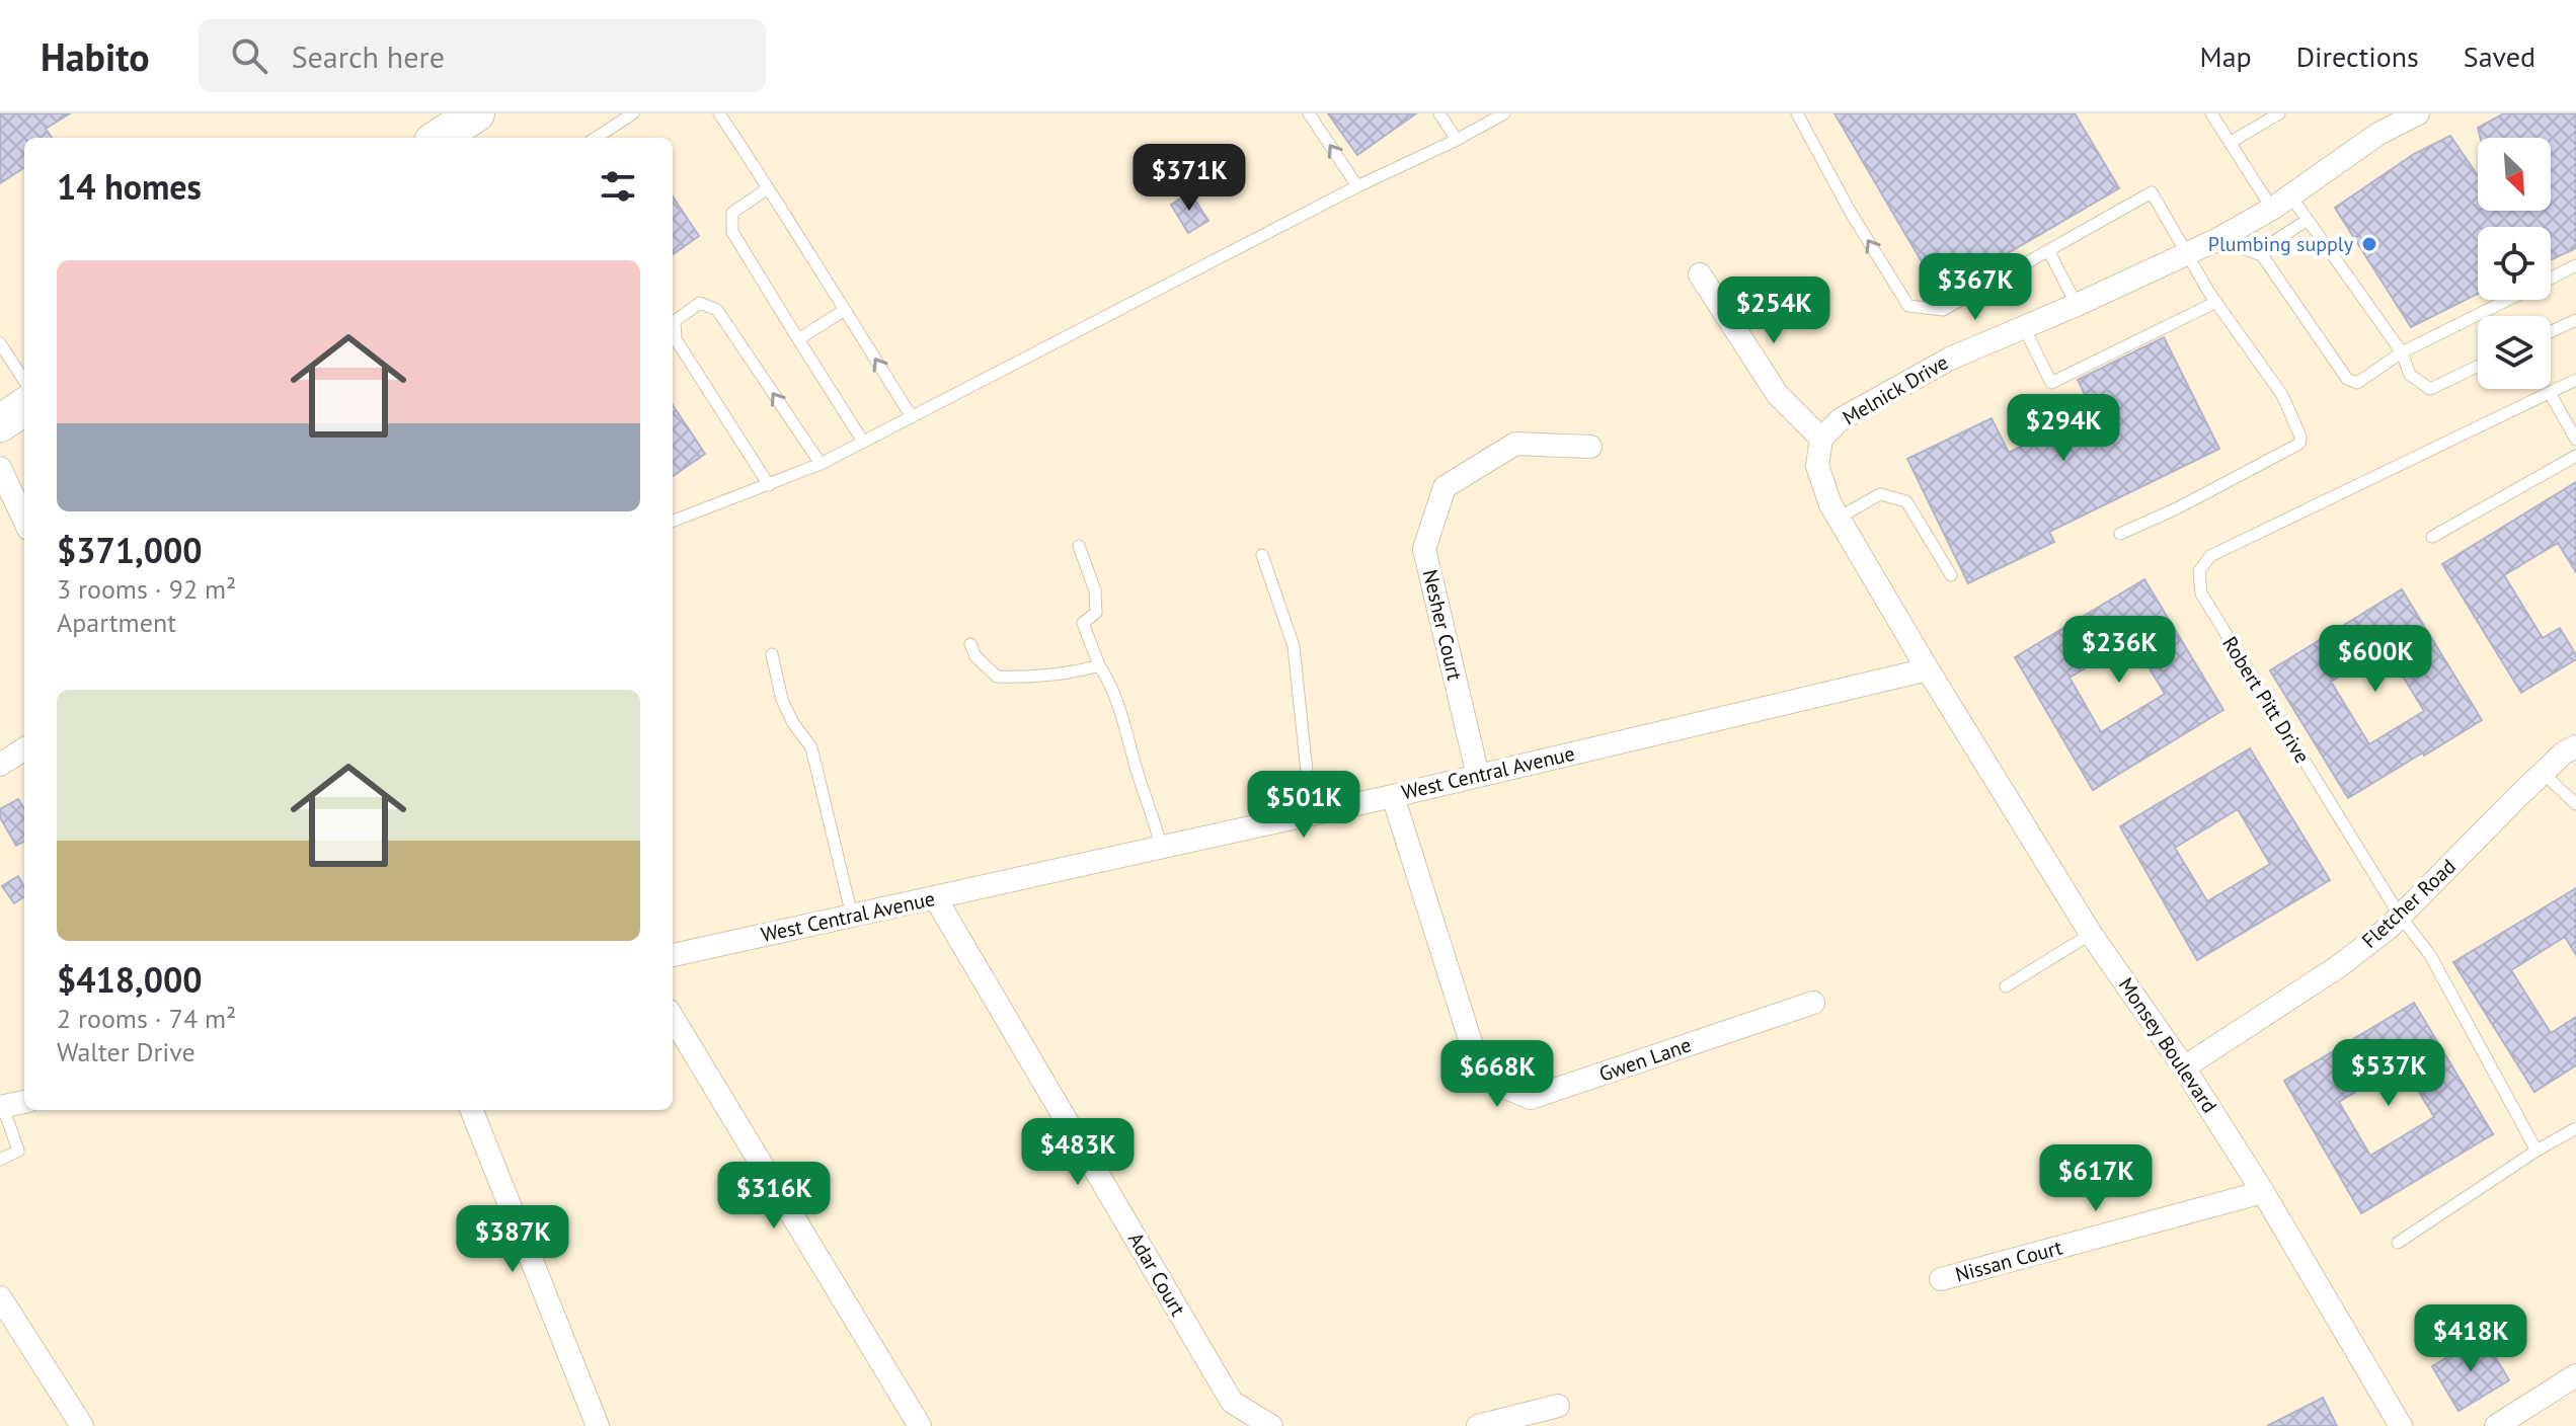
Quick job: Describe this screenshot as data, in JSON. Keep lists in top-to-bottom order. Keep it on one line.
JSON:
{"streets":{"street":["Melnick Drive","Nesher Court","West Central Avenue","Fletcher Road","Monsey Boulevard","Gwen Lane","Nissan Court","Adar Court"],"lane":["Robert Pitt Drive"]},"crossings":[["Melnick Drive","West Central Avenue"],["Melnick Drive","Monsey Boulevard"],["Nesher Court","West Central Avenue"],["Robert Pitt Drive","Fletcher Road"],["West Central Avenue","Monsey Boulevard"],["West Central Avenue","Gwen Lane"],["West Central Avenue","Adar Court"],["Fletcher Road","Monsey Boulevard"],["Monsey Boulevard","Nissan Court"]],"places":["Plumbing supply"],"north":"bottom right","page":{"header":"Habito","search":"Search here","nav":["Map","Directions","Saved"],"heading":"14 homes","price":["$371K","$367K","$254K","$294K","$236K","$600K","$501K","$537K","$668K","$483K","$617K","$316K","$387K","$418K"],"list":[{"name":"$371,000","note":"3 rooms · 92 m² · Apartment"},{"name":"$418,000","note":"2 rooms · 74 m² · Walter Drive"}]}}
